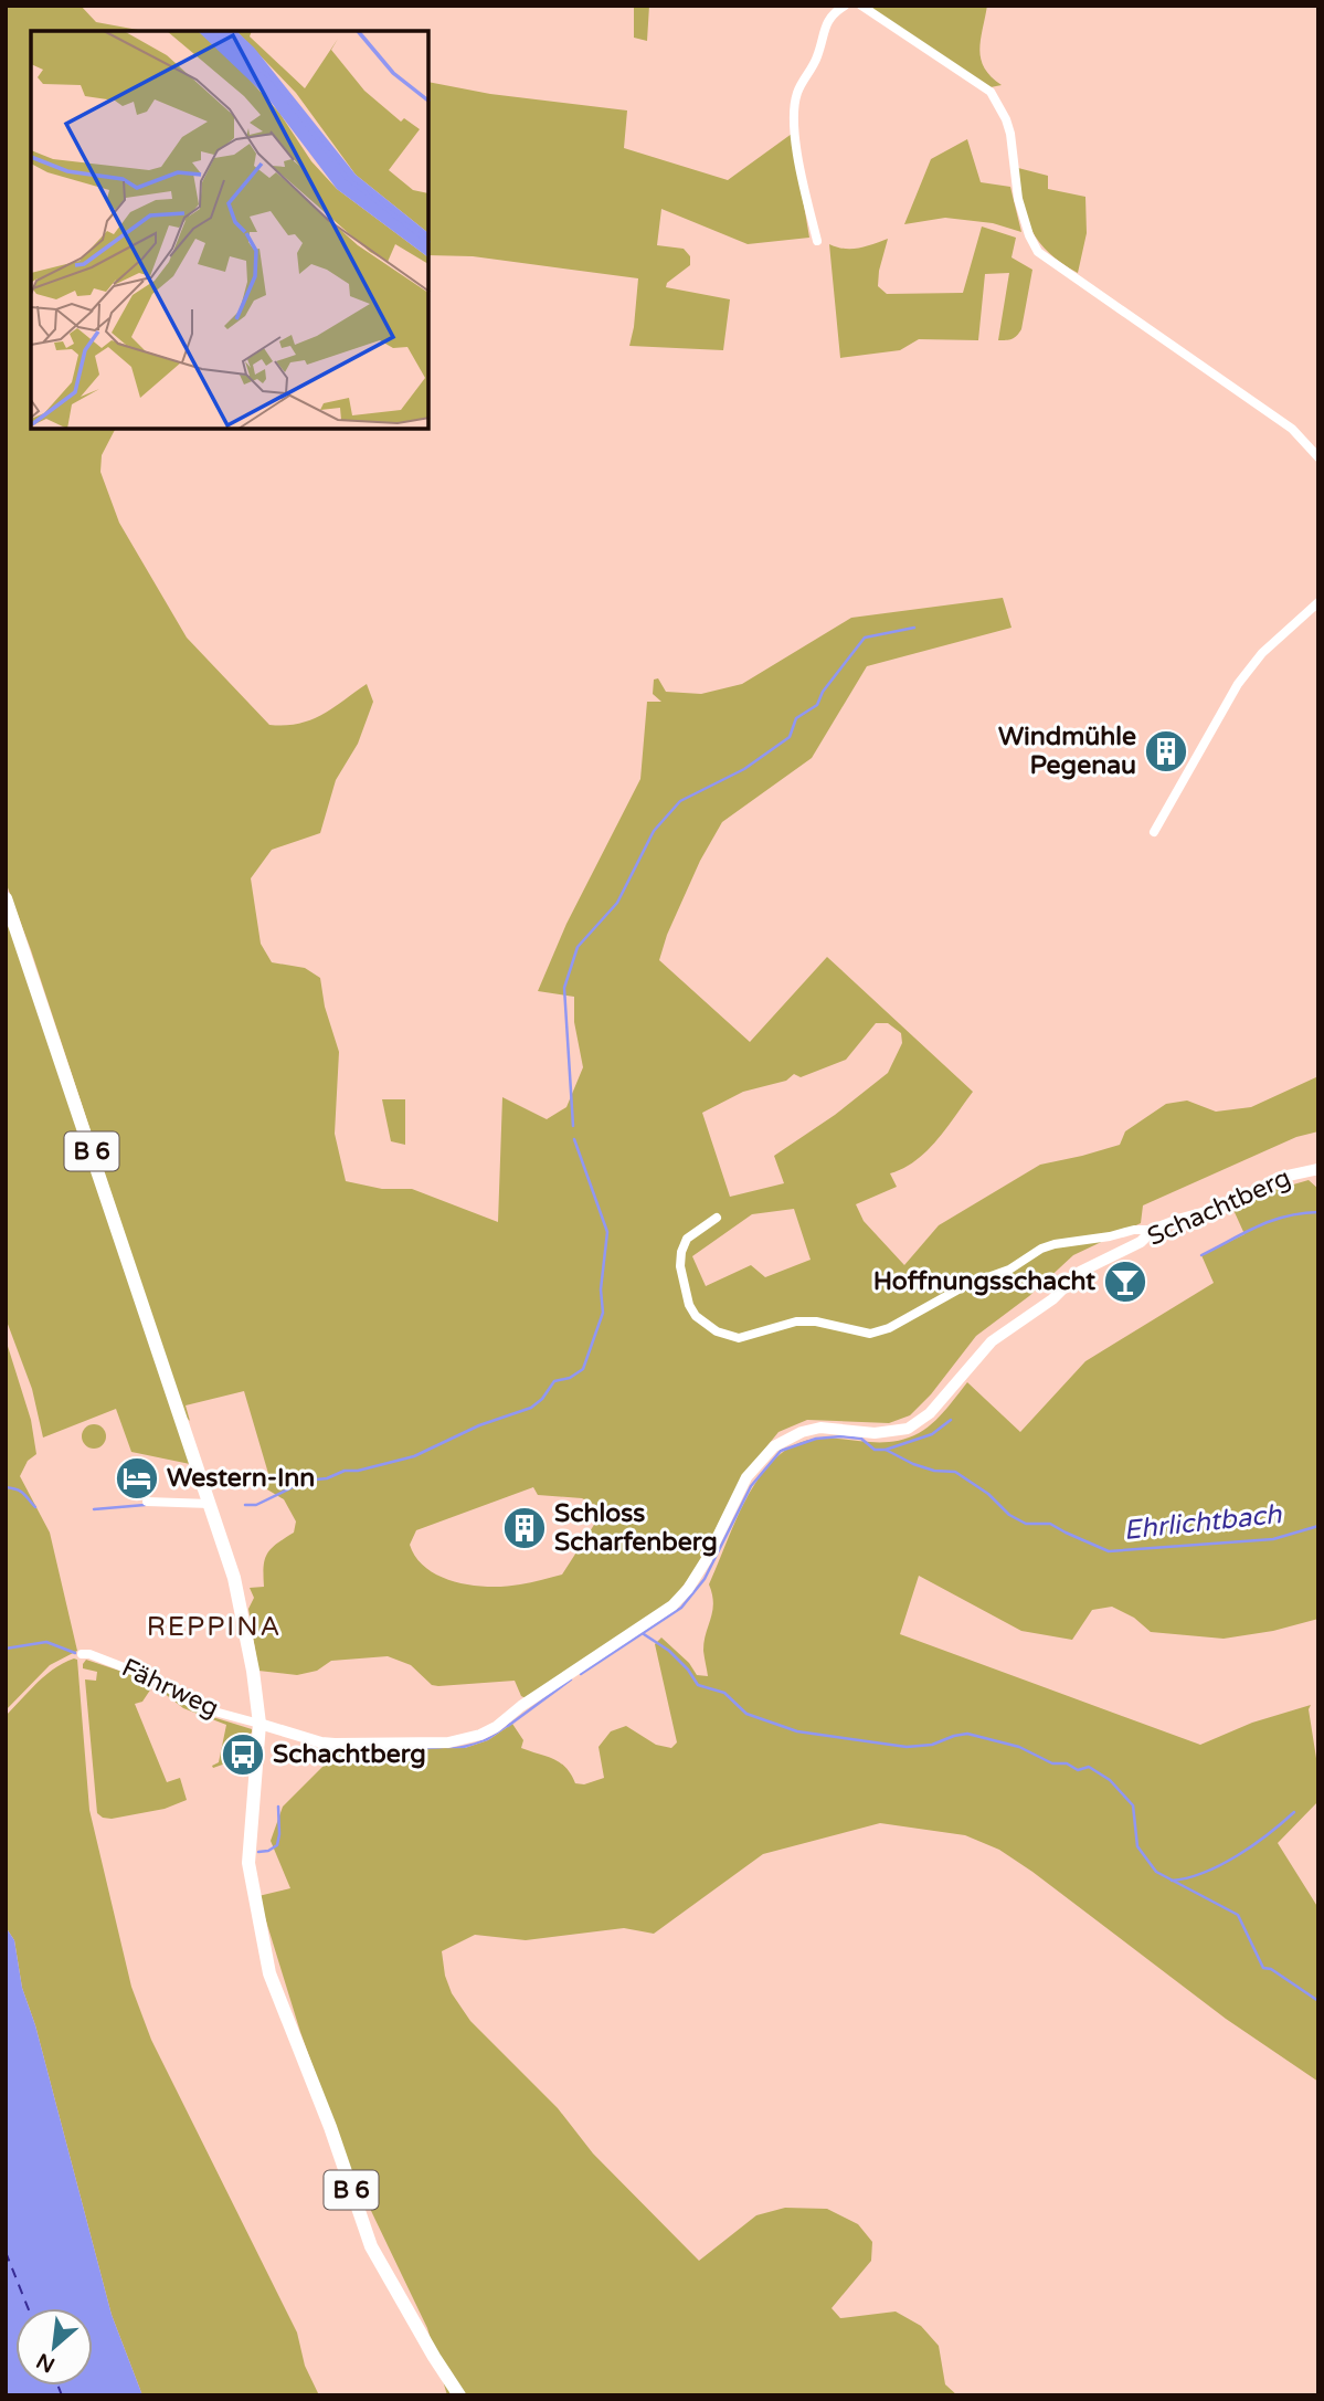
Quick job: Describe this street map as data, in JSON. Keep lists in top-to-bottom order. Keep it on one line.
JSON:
{"streets":{"main road":["B 6"],"street":["Schachtberg","Fährweg"]},"crossings":[["B 6","Schachtberg"],["B 6","Fährweg"],["Schachtberg","Fährweg"]],"districts":["REPPINA"],"water":["Ehrlichtbach"],"places":{"building":["Windmühle Pegenau","Schloss Scharfenberg"],"bar":["Hoffnungsschacht"],"hotel":["Western-Inn"],"bus stop":["Schachtberg"]},"north":"bottom left"}
